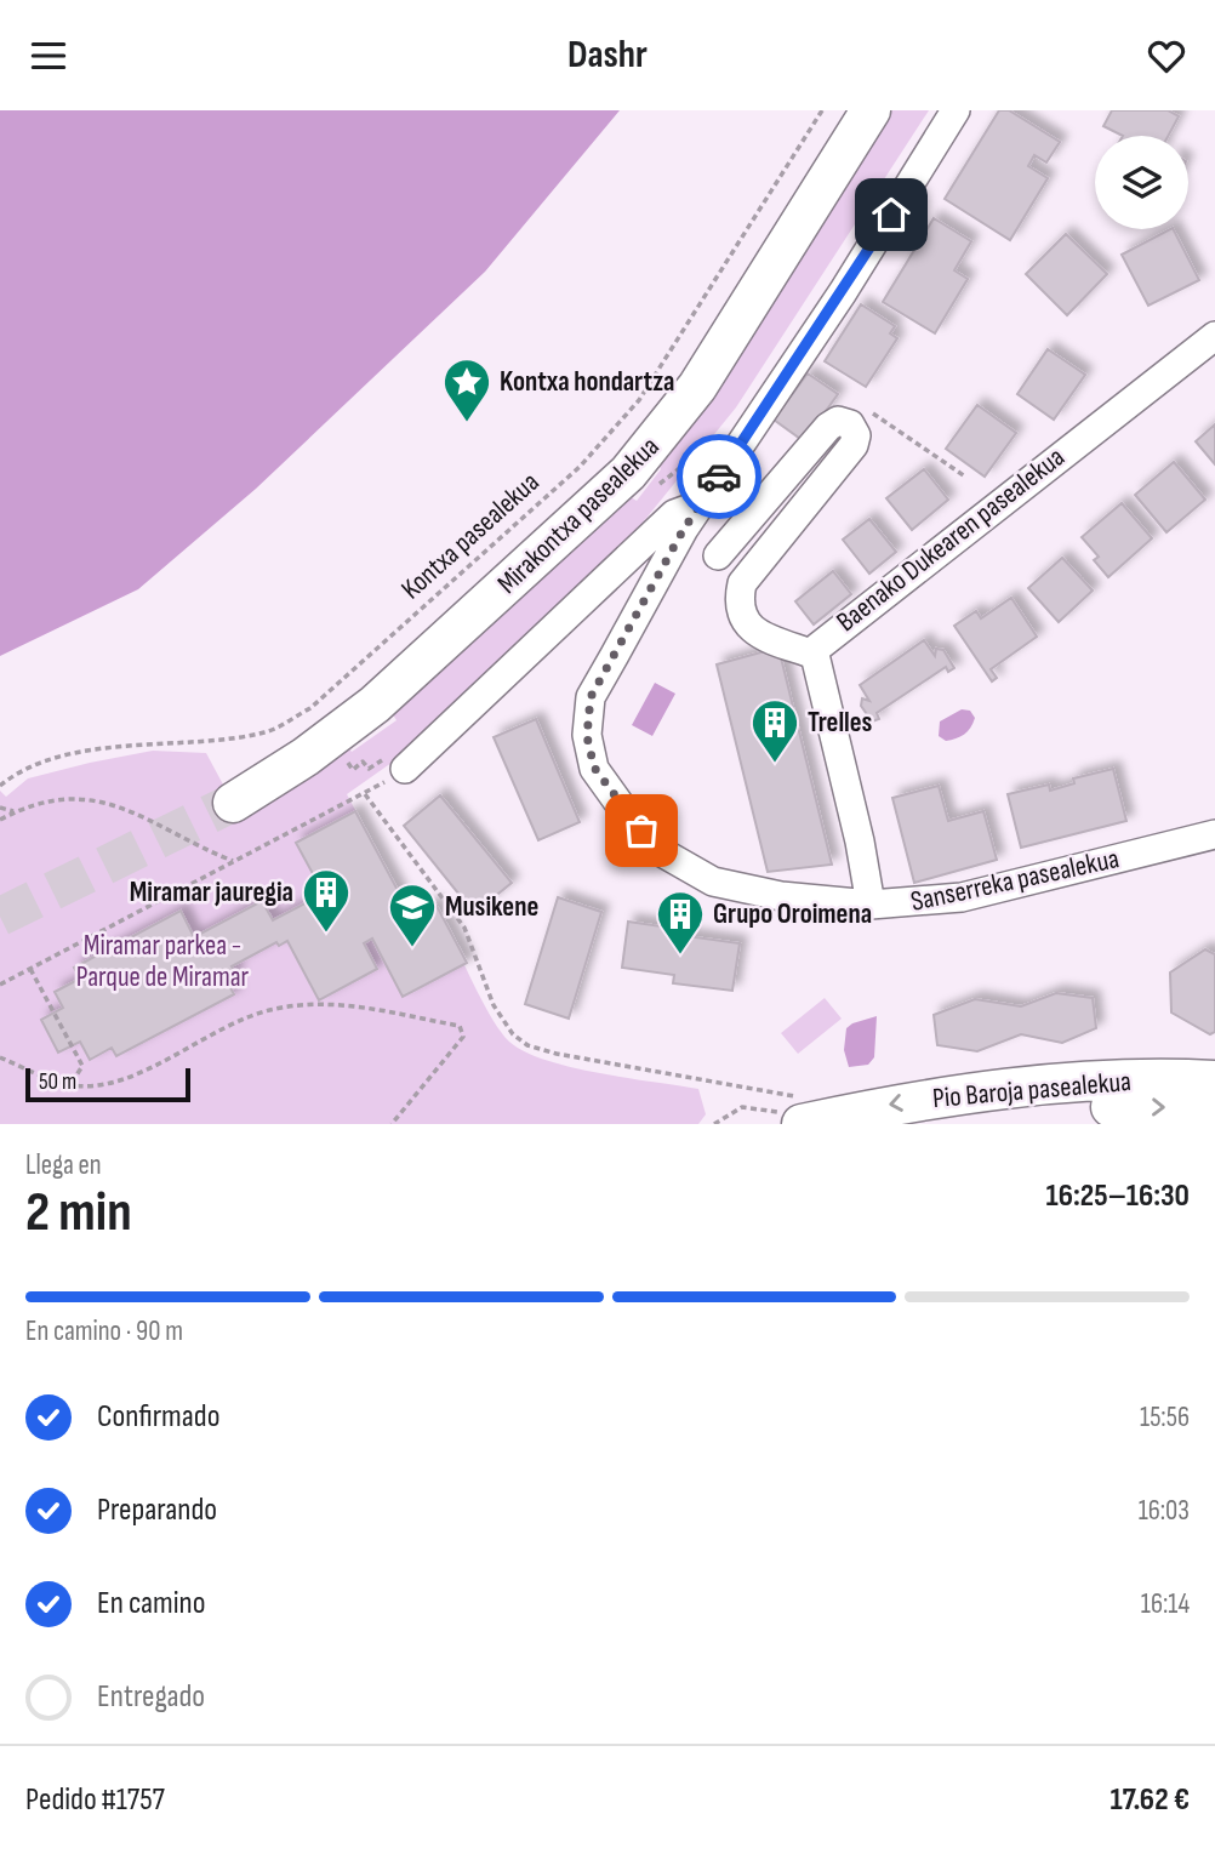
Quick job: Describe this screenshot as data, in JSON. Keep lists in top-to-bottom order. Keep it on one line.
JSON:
{"streets":{"main road":["Mirakontxa pasealekua","Pio Baroja pasealekua"],"street":["Baenako Dukearen pasealekua","Sanserreka pasealekua"],"path":["Kontxa pasealekua"]},"crossings":[["Baenako Dukearen pasealekua","Sanserreka pasealekua"]],"parks":["Miramar parkea - Parque de Miramar"],"places":{"place":["Kontxa hondartza"],"building":["Trelles","Miramar jauregia","Grupo Oroimena"],"school or university":["Musikene"]},"scale_bar":"50 m","page":{"header":"Dashr","scale":"50 m","heading":["2 min","Llega en","16:25–16:30"],"panel":["Pedido #1757","17.62 €"],"bar":"En camino · 90 m","list":[["Confirmado","15:56"],["Preparando","16:03"],["En camino","16:14"],"Entregado"]}}
